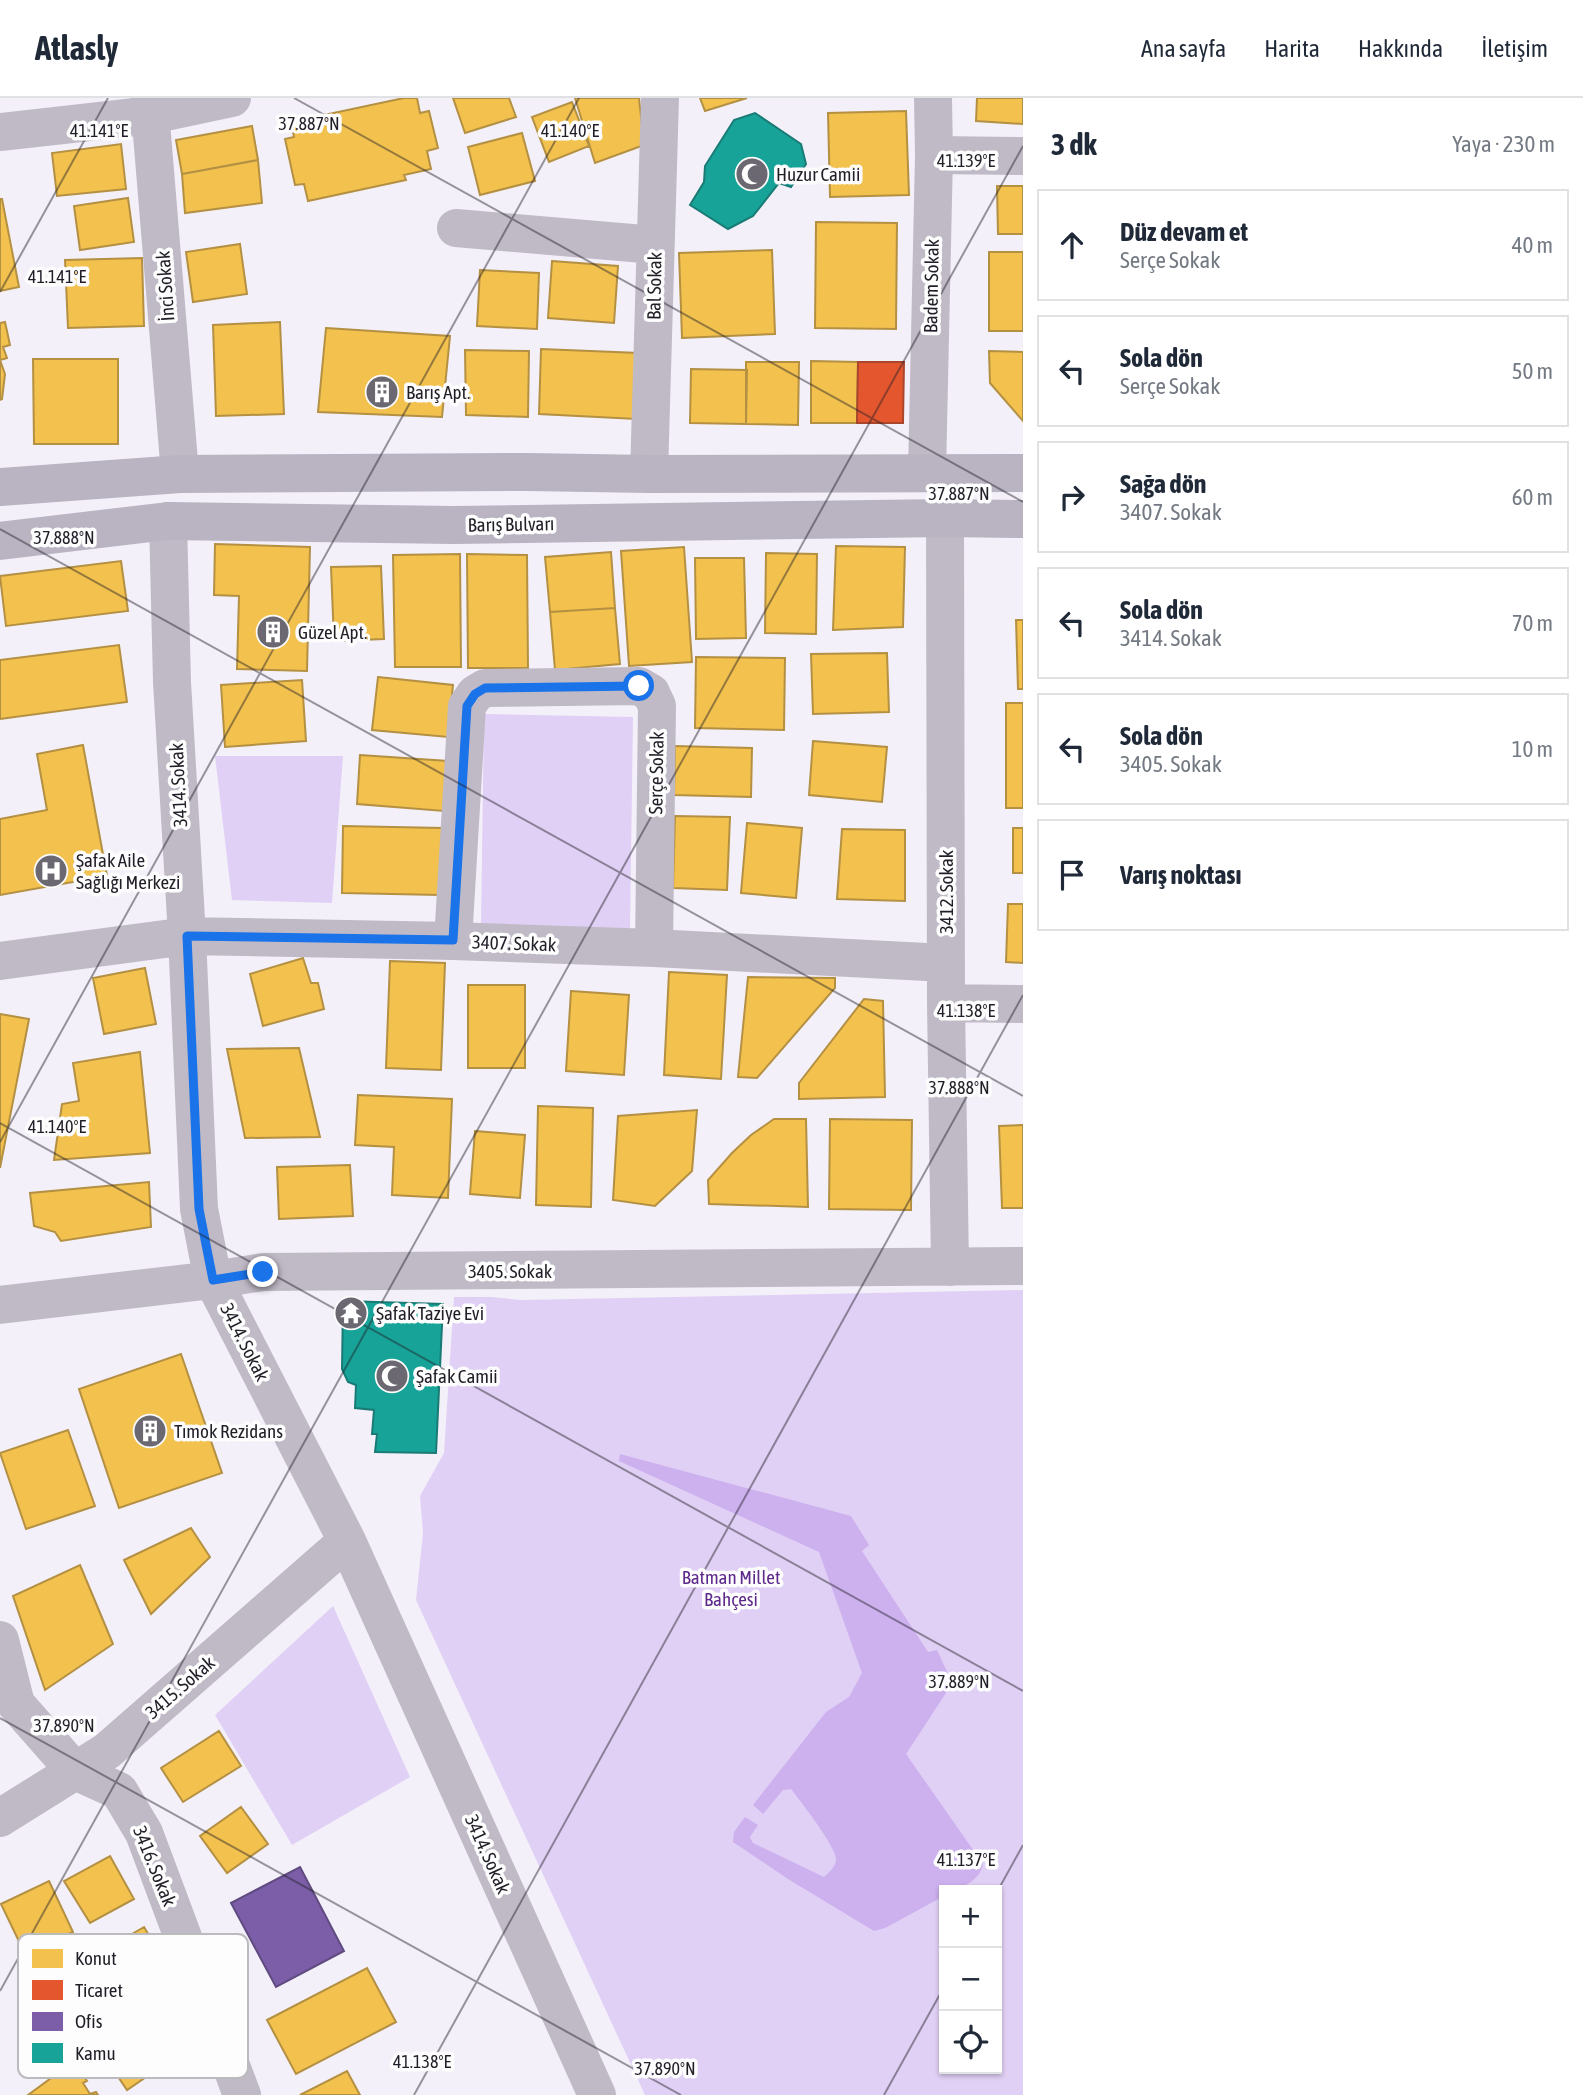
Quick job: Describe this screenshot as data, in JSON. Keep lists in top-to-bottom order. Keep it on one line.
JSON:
{"streets":{"main road":["Barış Bulvarı"],"street":["İnci Sokak","Bal Sokak","Badem Sokak","Serçe Sokak","3414. Sokak","3412. Sokak","3407. Sokak","3405. Sokak","3415. Sokak","3416. Sokak"]},"crossings":[["Barış Bulvarı","3414. Sokak"],["Barış Bulvarı","3412. Sokak"],["Serçe Sokak","3407. Sokak"],["3414. Sokak","3407. Sokak"],["3414. Sokak","3405. Sokak"],["3414. Sokak","3415. Sokak"],["3412. Sokak","3407. Sokak"],["3412. Sokak","3405. Sokak"],["3415. Sokak","3416. Sokak"]],"parks":["Batman Millet Bahçesi"],"places":{"mosque":["Huzur Camii","Şafak Camii"],"building":["Barış Apt.","Güzel Apt.","Tımok Rezidans"],"hospital":["Şafak Aile Sağlığı Merkezi"],"temple":["Şafak Taziye Evi"]},"legend":["Konut","Ticaret","Ofis","Kamu"],"page":{"header":"Atlasly","nav":["Ana sayfa","Harita","Hakkında","İletişim"],"heading":["3 dk","Yaya · 230 m"],"list":[["Düz devam et","Serçe Sokak","40 m"],["Sola dön","Serçe Sokak","50 m"],["Sağa dön","3407. Sokak","60 m"],["Sola dön","3414. Sokak","70 m"],["Sola dön","3405. Sokak","10 m"],"Varış noktası"],"map_buttons":["+","−"]},"coordinates":["37.887°N","41.141°E","41.140°E","41.139°E","37.888°N","41.138°E","37.889°N","37.890°N","41.137°E"]}
